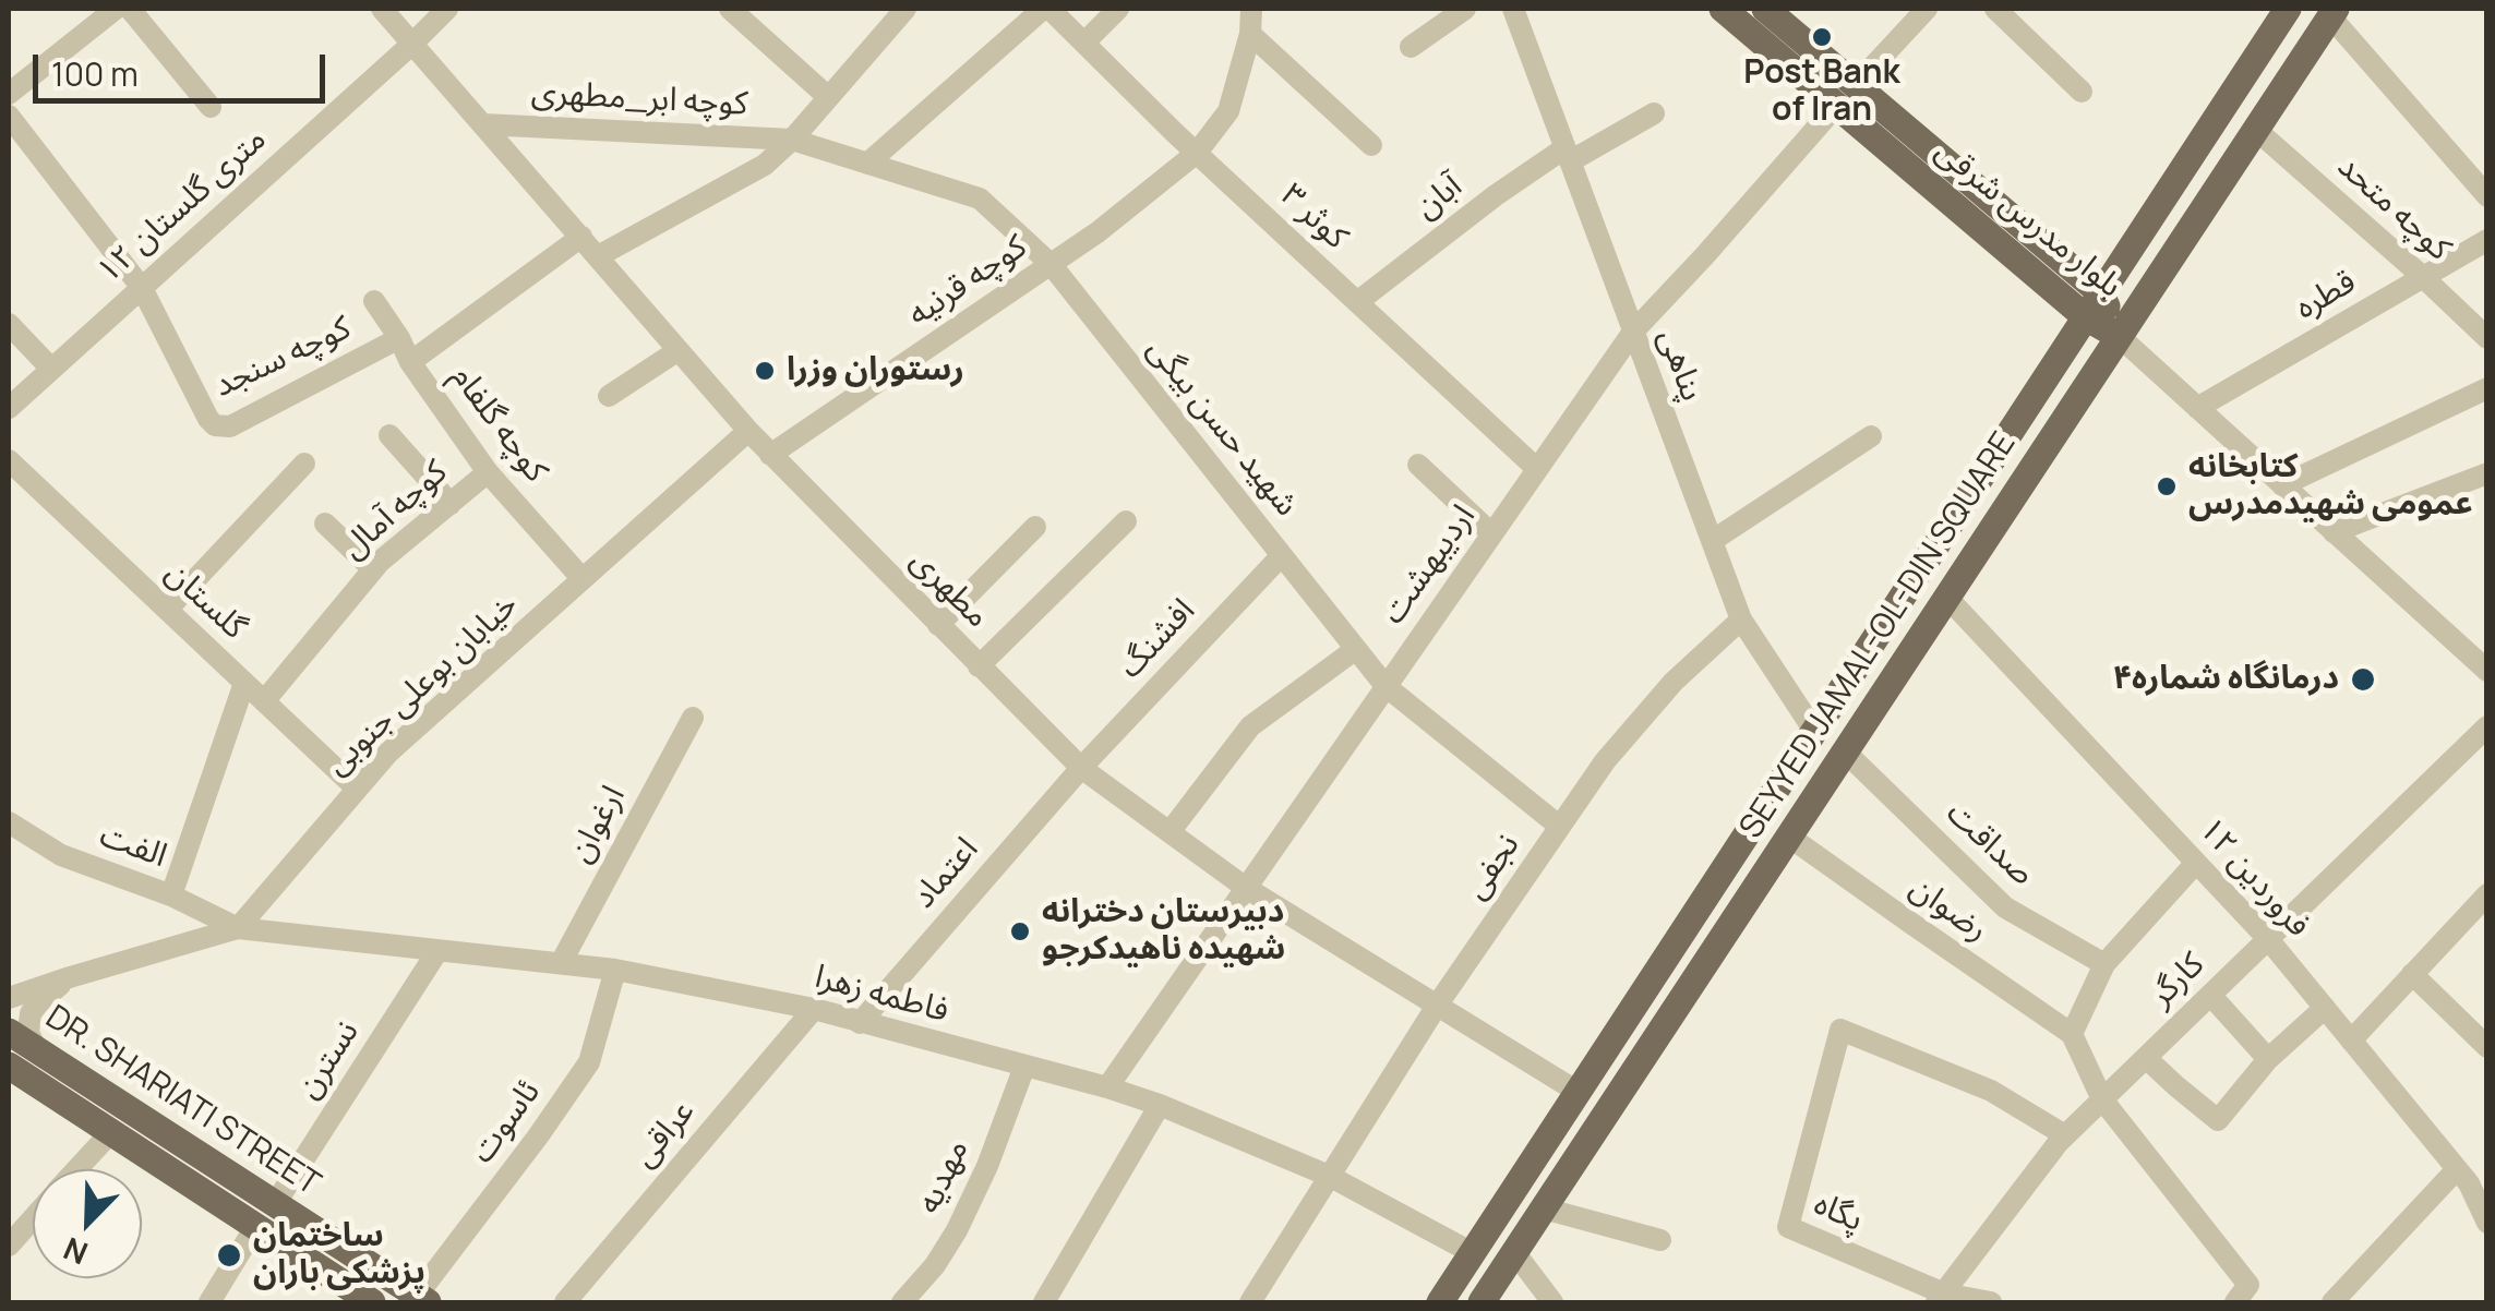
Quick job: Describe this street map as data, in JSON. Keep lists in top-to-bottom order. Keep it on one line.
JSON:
{"streets":{"main road":["بلوار مدرس شرقی","SEYYED JAMAL-OL-DIN SQUARE","DR. SHARIATI STREET"],"street":["کوچه ابر_مطهری","آبان","۱۲ متری گلستان","کوچه متحد","کوثر ۳","کوچه قرنیه","قطره","کوچه سنجد","پناهی","کوچه گلفام","شهید حسن بیگی","کوچه آمال","اردیبهشت","مطهری","گلستان","افشنگ","خیابان بوعلی جنوبی","ارغوان","صداقت","الفت","نجفی","اعتماد","۱۲ فروردین","رضوان","کارگر","فاطمه زهرا","نسترن","ئاسوت","عراقی","مهدیه","پگاه"]},"crossings":[["کوچه ابر_مطهری","شهید حسن بیگی"],["کوچه ابر_مطهری","مطهری"],["آبان","کوثر ۳"],["آبان","پناهی"],["۱۲ متری گلستان","کوچه سنجد"],["۱۲ متری گلستان","مطهری"],["کوچه متحد","قطره"],["کوچه متحد","SEYYED JAMAL-OL-DIN SQUARE"],["کوثر ۳","کوچه قرنیه"],["کوثر ۳","اردیبهشت"],["بلوار مدرس شرقی","اردیبهشت"],["بلوار مدرس شرقی","SEYYED JAMAL-OL-DIN SQUARE"],["کوچه قرنیه","شهید حسن بیگی"],["کوچه قرنیه","مطهری"],["کوچه سنجد","کوچه گلفام"],["پناهی","اردیبهشت"],["پناهی","SEYYED JAMAL-OL-DIN SQUARE"],["پناهی","نجفی"],["کوچه گلفام","کوچه آمال"],["کوچه گلفام","خیابان بوعلی جنوبی"],["شهید حسن بیگی","اردیبهشت"],["شهید حسن بیگی","افشنگ"],["شهید حسن بیگی","نجفی"],["کوچه آمال","گلستان"],["اردیبهشت","مطهری"],["اردیبهشت","فاطمه زهرا"],["مطهری","SEYYED JAMAL-OL-DIN SQUARE"],["مطهری","افشنگ"],["مطهری","خیابان بوعلی جنوبی"],["مطهری","نجفی"],["مطهری","اعتماد"],["گلستان","خیابان بوعلی جنوبی"],["SEYYED JAMAL-OL-DIN SQUARE","صداقت"],["SEYYED JAMAL-OL-DIN SQUARE","۱۲ فروردین"],["SEYYED JAMAL-OL-DIN SQUARE","رضوان"],["SEYYED JAMAL-OL-DIN SQUARE","فاطمه زهرا"],["افشنگ","اعتماد"],["خیابان بوعلی جنوبی","الفت"],["خیابان بوعلی جنوبی","فاطمه زهرا"],["ارغوان","فاطمه زهرا"],["الفت","فاطمه زهرا"],["نجفی","فاطمه زهرا"],["اعتماد","فاطمه زهرا"],["۱۲ فروردین","کارگر"],["کارگر","پگاه"],["فاطمه زهرا","نسترن"],["فاطمه زهرا","ئاسوت"],["فاطمه زهرا","عراقی"],["فاطمه زهرا","مهدیه"],["نسترن","DR. SHARIATI STREET"],["DR. SHARIATI STREET","ئاسوت"]],"places":["Post Bank of Iran","رستوران وزرا","کتابخانه عمومی شهیدمدرس","درمانگاه شماره۴","دبیرستان دخترانه شهیده ناهیدکرجو","ساختمان پزشکی باران"],"scale_bar":"100 m","north":"bottom left"}
